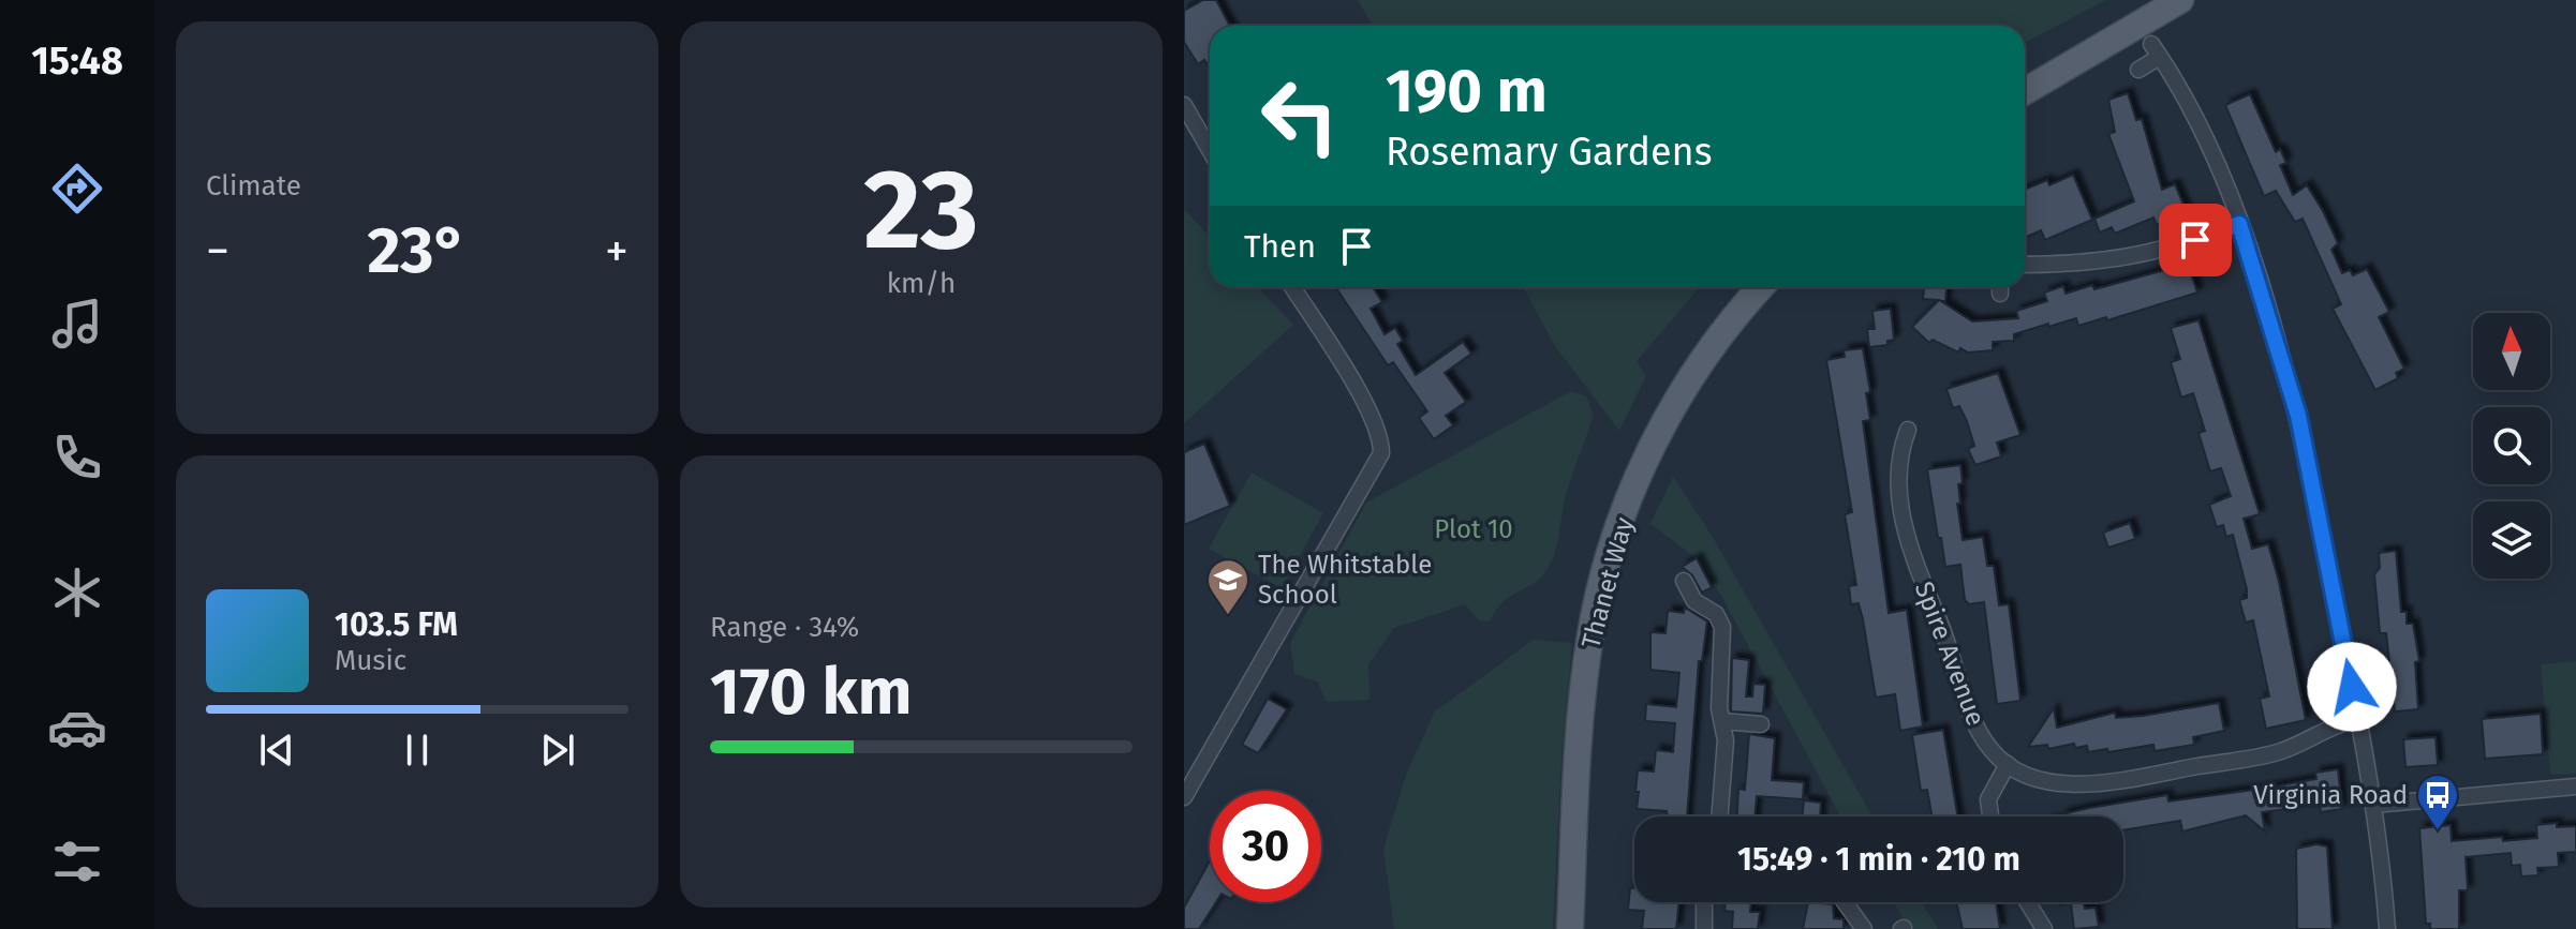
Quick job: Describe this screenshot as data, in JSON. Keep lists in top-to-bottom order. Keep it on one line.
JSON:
{"streets":{"main road":["Thanet Way"],"street":["Spire Avenue"]},"parks":["Plot 10"],"places":{"school or university":["The Whitstable School"],"bus stop":["Virginia Road"]},"north":"top","page":{"tabs":"15:48","tile":["Climate",["23","km/h"],["Range · 34%","170 km"]],"turn":["190 m","Rosemary Gardens"],"then":"Then","heat":["−","23°","+"],"song":["103.5 FM","Music"],"limit":"30","trip":"15:49 · 1 min · 210 m"}}
